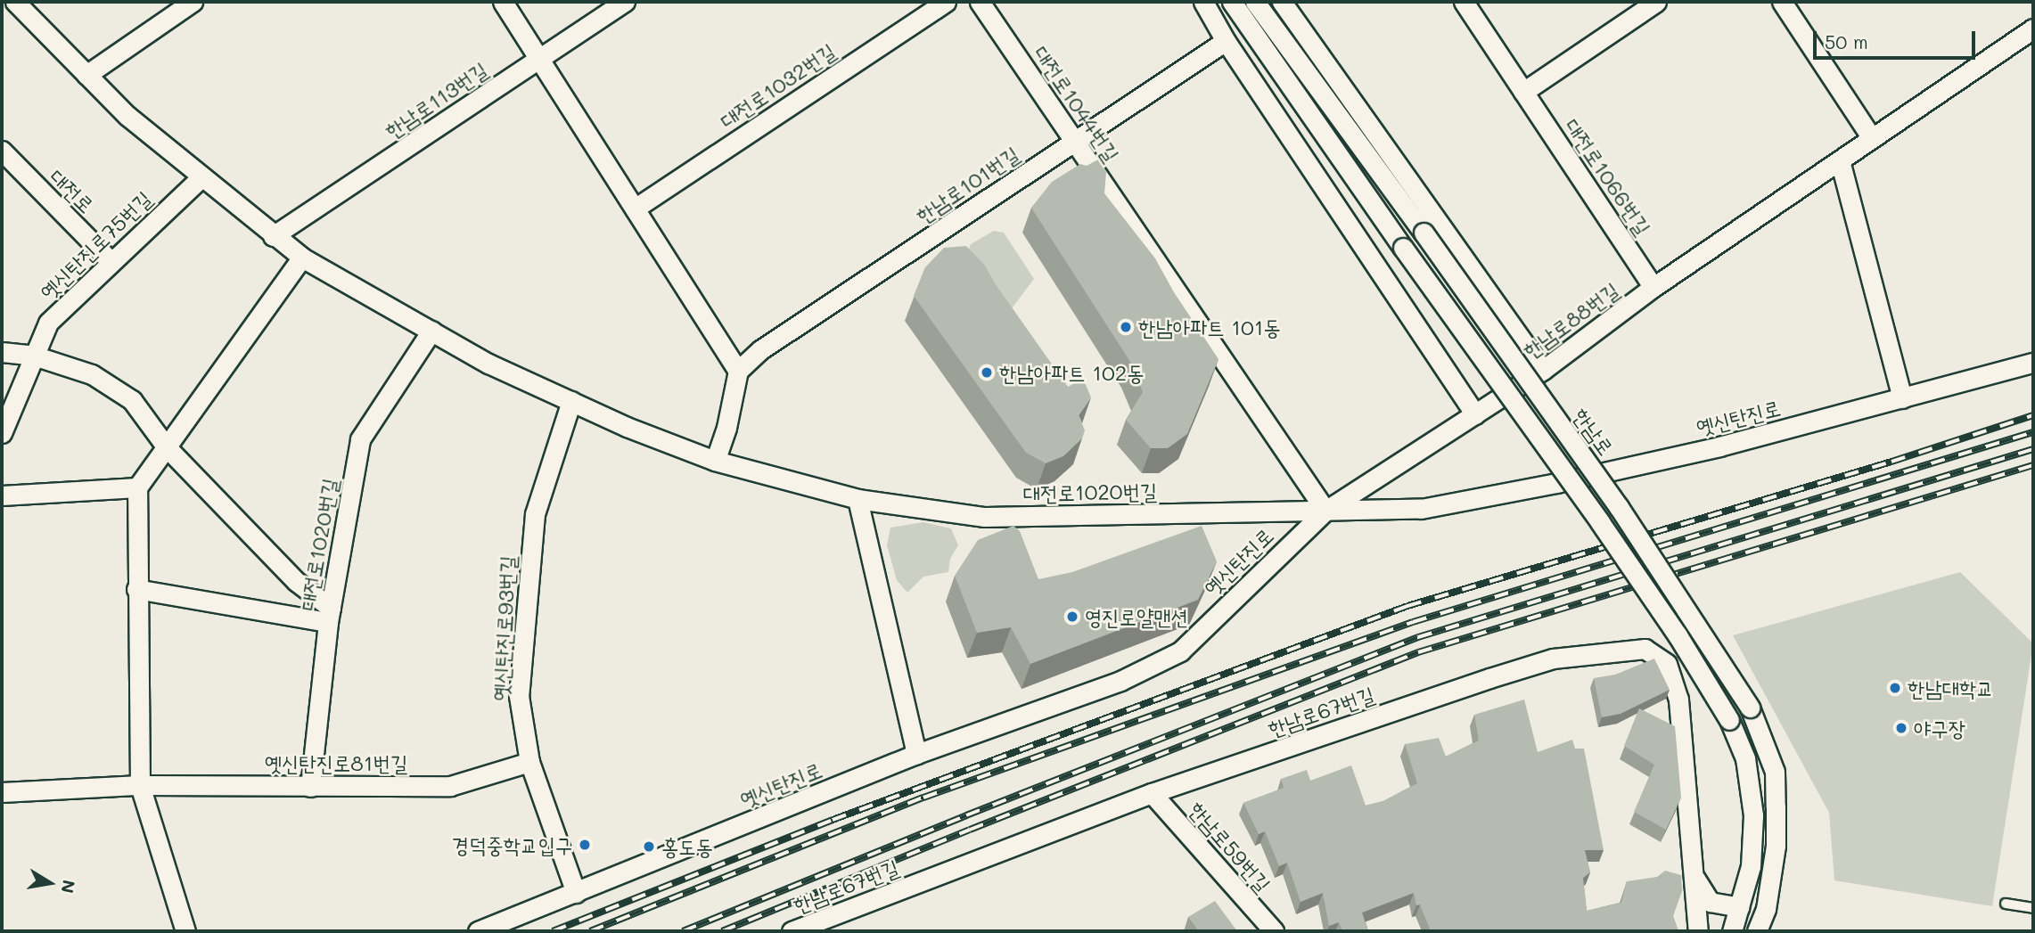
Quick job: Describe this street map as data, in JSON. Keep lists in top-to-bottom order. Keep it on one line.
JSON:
{"streets":{"street":["대전로1032번길","한남로113번길","대전로1044번길","대전로1066번길","한남로101번길","대전로","옛신탄진로75번길","한남로88번길","옛신탄진로","한남로","대전로1020번길","옛신탄진로93번길","한남로67번길","옛신탄진로81번길","한남로59번길"]},"crossings":[["한남로113번길","대전로1020번길"],["대전로1044번길","한남로101번길"],["대전로1044번길","한남로88번길"],["대전로1044번길","옛신탄진로"],["대전로1044번길","대전로1020번길"],["대전로1066번길","한남로88번길"],["대전로","옛신탄진로75번길"],["옛신탄진로75번길","대전로1020번길"],["한남로88번길","옛신탄진로"],["한남로88번길","대전로1020번길"],["옛신탄진로","대전로1020번길"],["옛신탄진로","옛신탄진로93번길"],["대전로1020번길","옛신탄진로93번길"],["대전로1020번길","옛신탄진로81번길"],["옛신탄진로93번길","옛신탄진로81번길"],["한남로67번길","한남로59번길"]],"places":["한남아파트 101동","한남아파트 102동","영진로얄맨션","한남대학교","야구장","경덕중학교입구","홍도동"],"scale_bar":"50 m","north":"right"}
